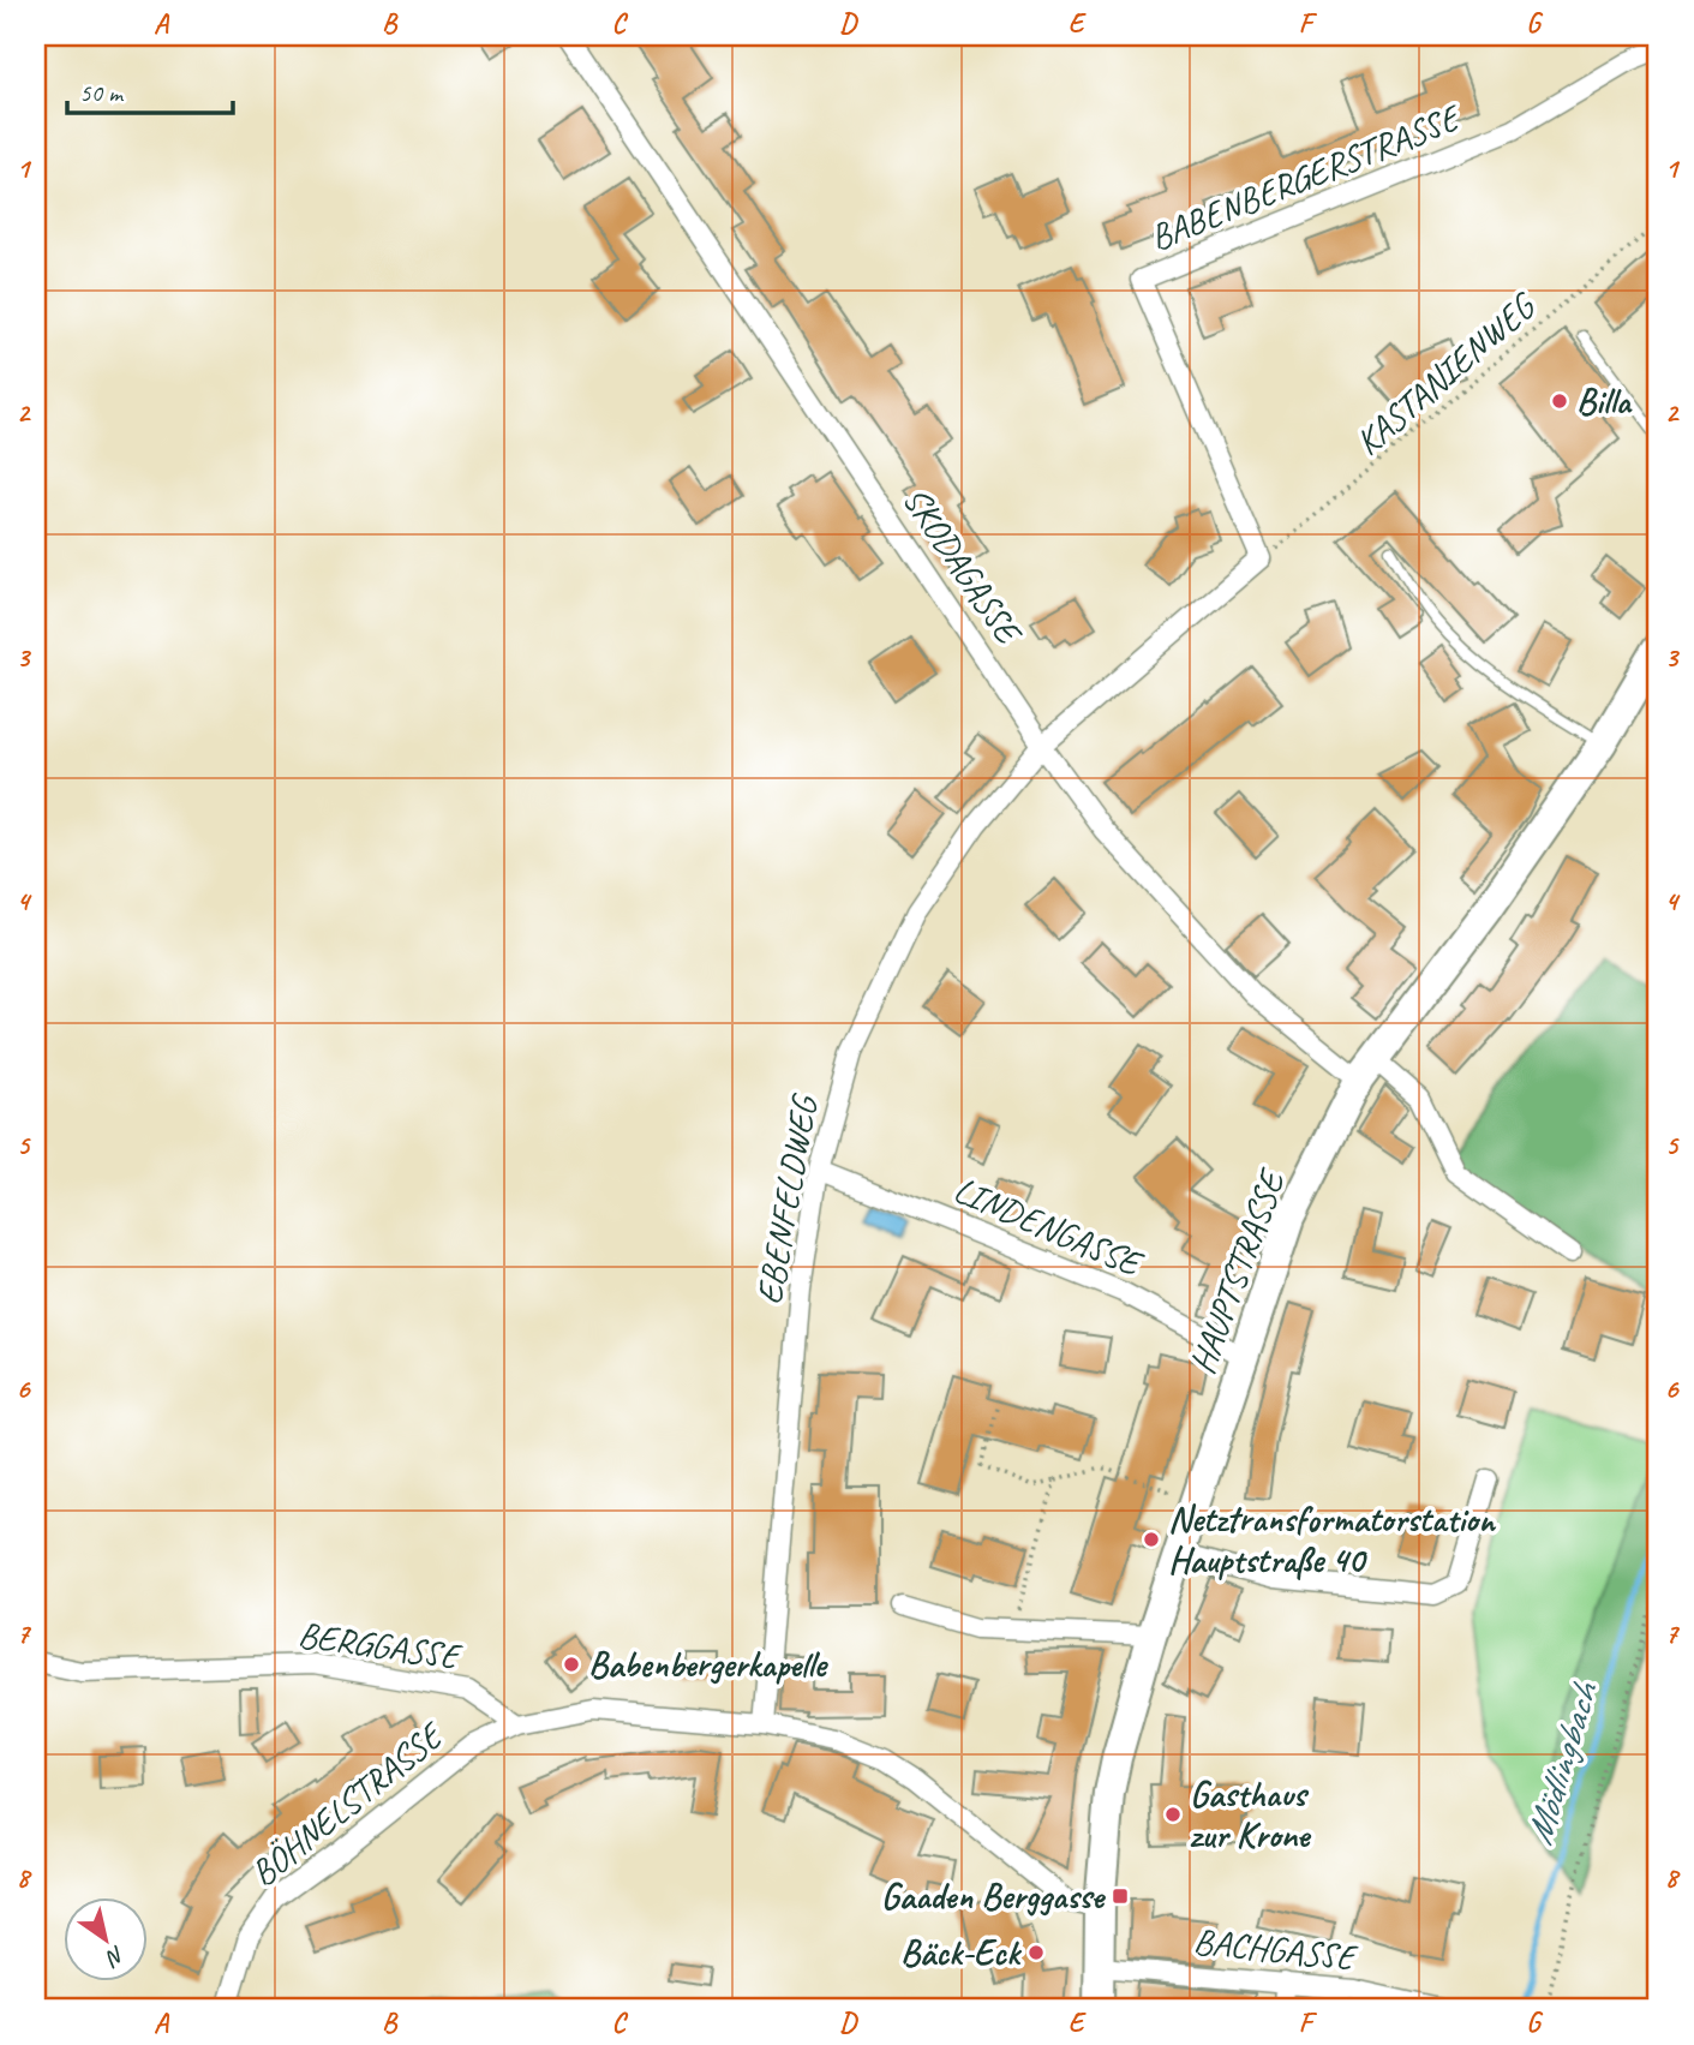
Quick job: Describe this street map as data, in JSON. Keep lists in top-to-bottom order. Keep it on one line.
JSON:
{"streets":{"main road":["HAUPTSTRASSE"],"street":["BABENBERGERSTRASSE","SKODAGASSE","EBENFELDWEG","LINDENGASSE","BERGGASSE","BÖHNELSTRASSE","BACHGASSE"],"path":["KASTANIENWEG"]},"crossings":[["BABENBERGERSTRASSE","KASTANIENWEG"],["SKODAGASSE","EBENFELDWEG"],["SKODAGASSE","HAUPTSTRASSE"],["EBENFELDWEG","LINDENGASSE"],["LINDENGASSE","HAUPTSTRASSE"],["HAUPTSTRASSE","BACHGASSE"],["BERGGASSE","BÖHNELSTRASSE"]],"water":["Mödlingbach"],"places":{"other":["Billa","Netztransformatorstation Hauptstraße 40","Babenbergerkapelle","Gasthaus zur Krone","Bäck-Eck"],"transit":["Gaaden Berggasse"]},"scale_bar":"50 m","north":"bottom right","grid":{"columns":["A","B","C","D","E","F","G"],"rows":["1","2","3","4","5","6","7","8"]}}
